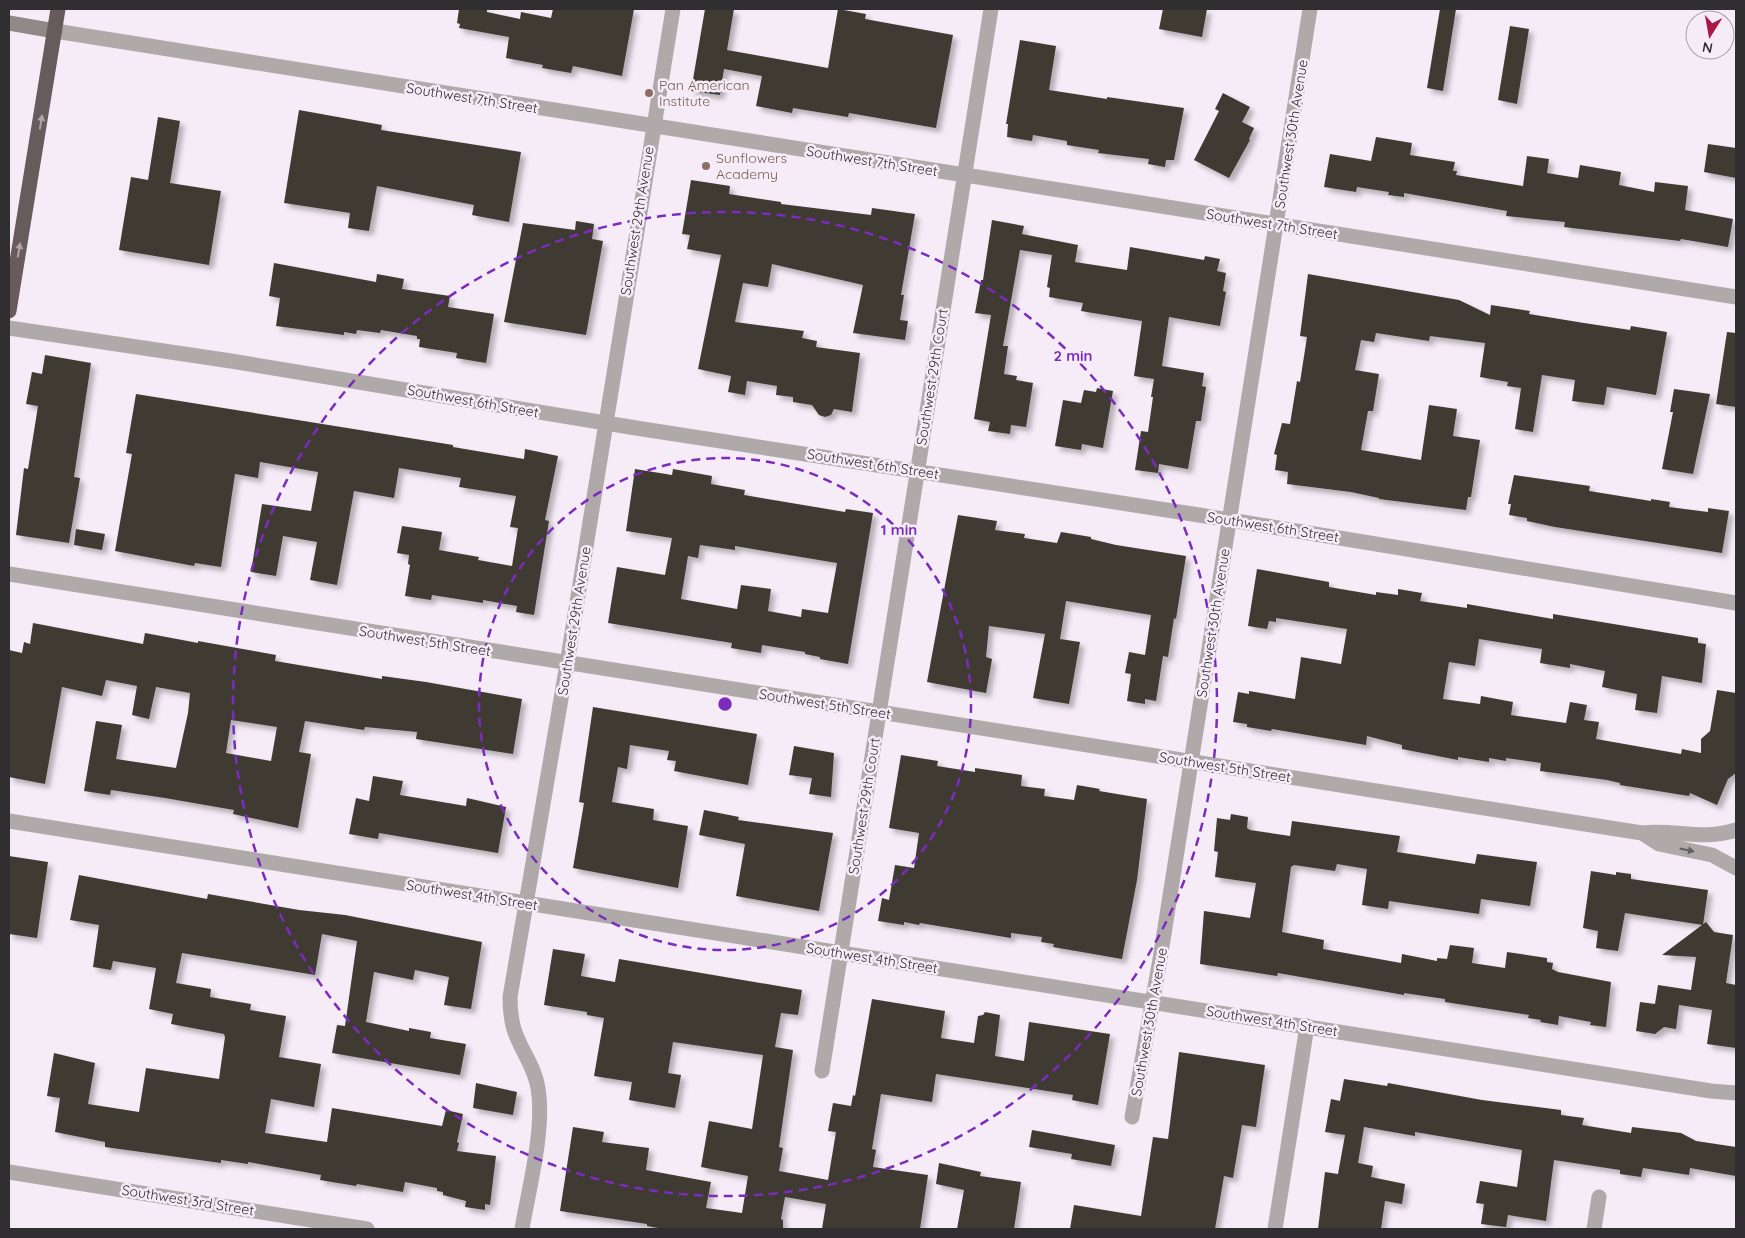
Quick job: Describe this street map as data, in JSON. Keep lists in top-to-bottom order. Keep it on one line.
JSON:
{"streets":{"main road":["Southwest 7th Street"],"street":["Southwest 30th Avenue","Southwest 29th Avenue","Southwest 29th Court","Southwest 6th Street","Southwest 5th Street","Southwest 4th Street","Southwest 3rd Street"]},"crossings":[["Southwest 7th Street","Southwest 30th Avenue"],["Southwest 7th Street","Southwest 29th Avenue"],["Southwest 7th Street","Southwest 29th Court"],["Southwest 30th Avenue","Southwest 6th Street"],["Southwest 30th Avenue","Southwest 5th Street"],["Southwest 30th Avenue","Southwest 4th Street"],["Southwest 29th Avenue","Southwest 6th Street"],["Southwest 29th Avenue","Southwest 5th Street"],["Southwest 29th Avenue","Southwest 4th Street"],["Southwest 29th Court","Southwest 6th Street"],["Southwest 29th Court","Southwest 5th Street"],["Southwest 29th Court","Southwest 4th Street"]],"places":["Pan American Institute","Sunflowers Academy"],"north":"bottom","rings":["2 min","1 min"]}
